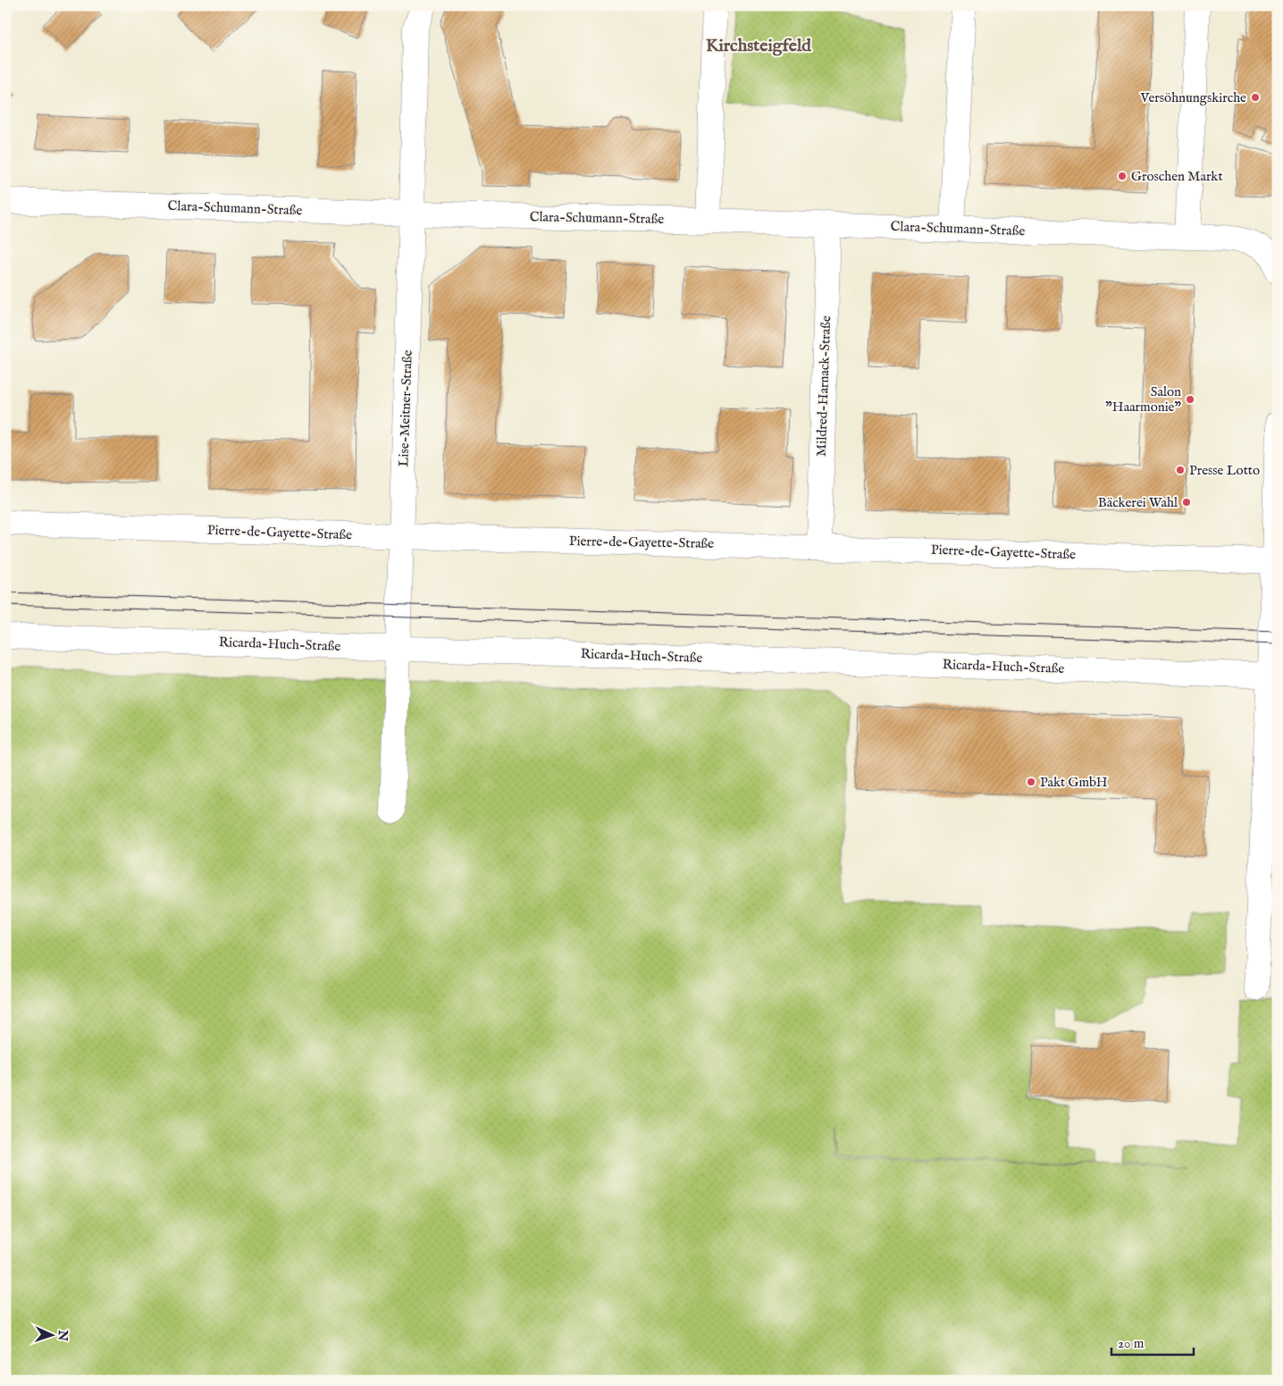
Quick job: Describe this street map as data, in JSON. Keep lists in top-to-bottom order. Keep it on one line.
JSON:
{"streets":{"street":["Clara-Schumann-Straße","Mildred-Harnack-Straße","Lise-Meitner-Straße","Pierre-de-Gayette-Straße","Ricarda-Huch-Straße"]},"crossings":[["Clara-Schumann-Straße","Mildred-Harnack-Straße"],["Clara-Schumann-Straße","Lise-Meitner-Straße"],["Mildred-Harnack-Straße","Pierre-de-Gayette-Straße"],["Lise-Meitner-Straße","Pierre-de-Gayette-Straße"],["Lise-Meitner-Straße","Ricarda-Huch-Straße"]],"districts":["Kirchsteigfeld"],"places":["Versöhnungskirche","Groschen Markt","Salon \"Haarmonie\"","Presse Lotto","Bäckerei Wahl","Pakt GmbH"],"scale_bar":"20 m","north":"right"}
